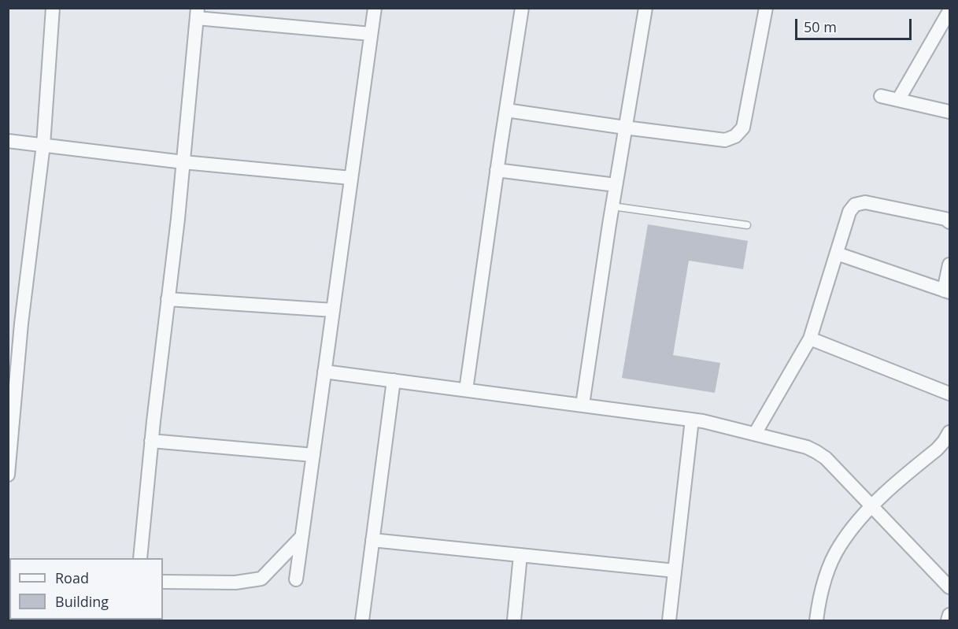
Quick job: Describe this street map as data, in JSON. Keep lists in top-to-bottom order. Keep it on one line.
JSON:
{"legend":["Road","Building"],"scale_bar":"50 m"}
